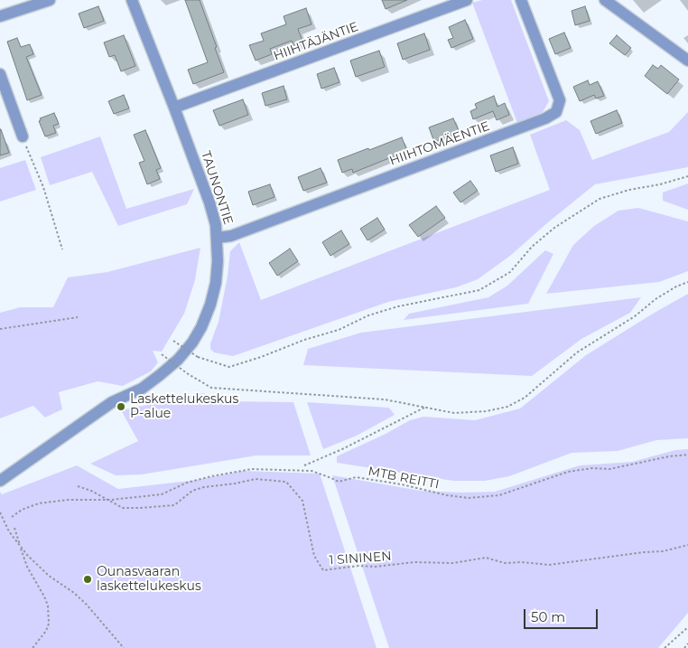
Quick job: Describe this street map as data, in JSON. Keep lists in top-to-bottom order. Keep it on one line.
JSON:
{"streets":{"street":["HIIHTÄJÄNTIE","HIIHTOMÄENTIE","TAUNONTIE"],"path":["MTB REITTI","1 SININEN"]},"crossings":[["HIIHTÄJÄNTIE","TAUNONTIE"],["HIIHTOMÄENTIE","TAUNONTIE"],["MTB REITTI","1 SININEN"]],"places":["Laskettelukeskus P-alue","Ounasvaaran laskettelukeskus"],"scale_bar":"50 m"}
